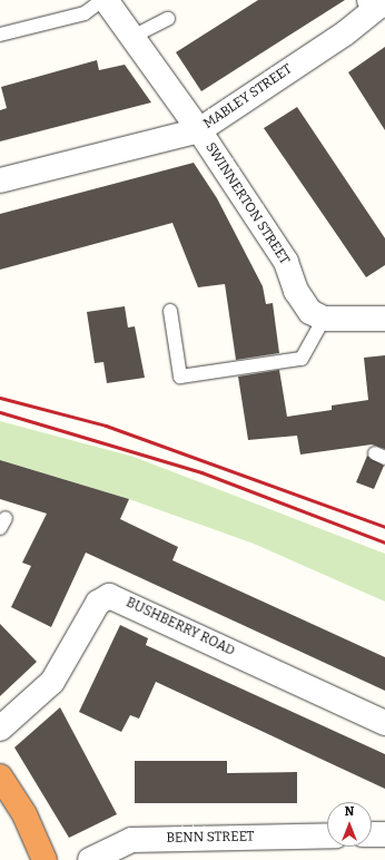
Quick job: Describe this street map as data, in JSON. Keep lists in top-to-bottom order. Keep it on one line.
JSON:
{"streets":{"street":["MABLEY STREET","SWINNERTON STREET","BUSHBERRY ROAD","BENN STREET"]},"crossings":[["MABLEY STREET","SWINNERTON STREET"]],"north":"top"}
